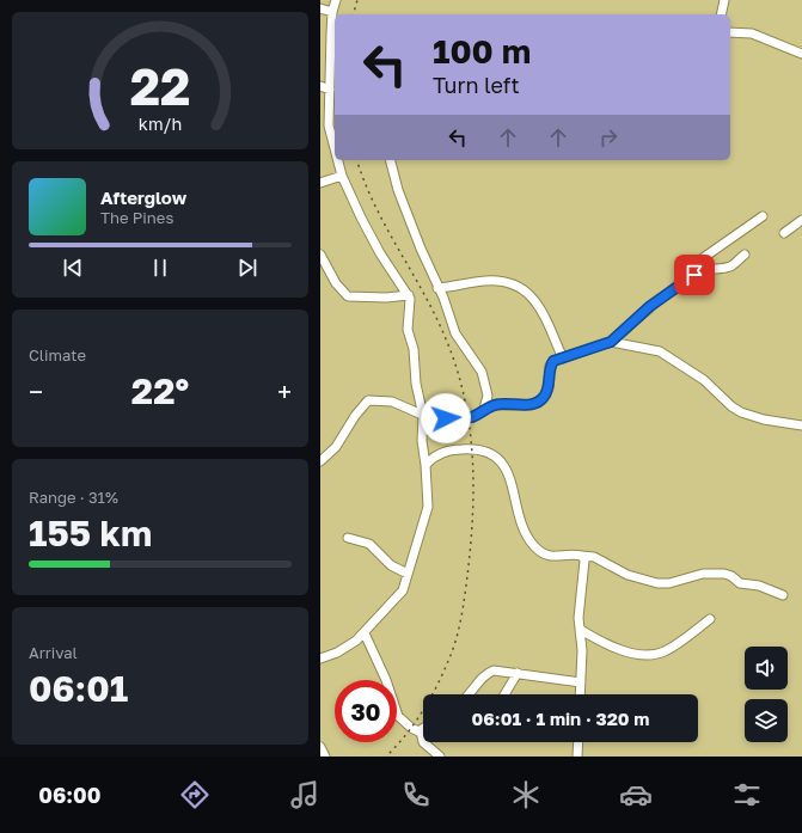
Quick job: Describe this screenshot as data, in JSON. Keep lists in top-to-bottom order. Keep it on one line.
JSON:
{"page":{"turn":["100 m","Turn left"],"song":["Afterglow","The Pines"],"tile":["Climate",["Range · 31%","155 km"],["Arrival","06:01"]],"heat":["−","22°","+"],"limit":"30","trip":"06:01 · 1 min · 320 m","tabs":"06:00","gauge":["22","km/h"]}}
